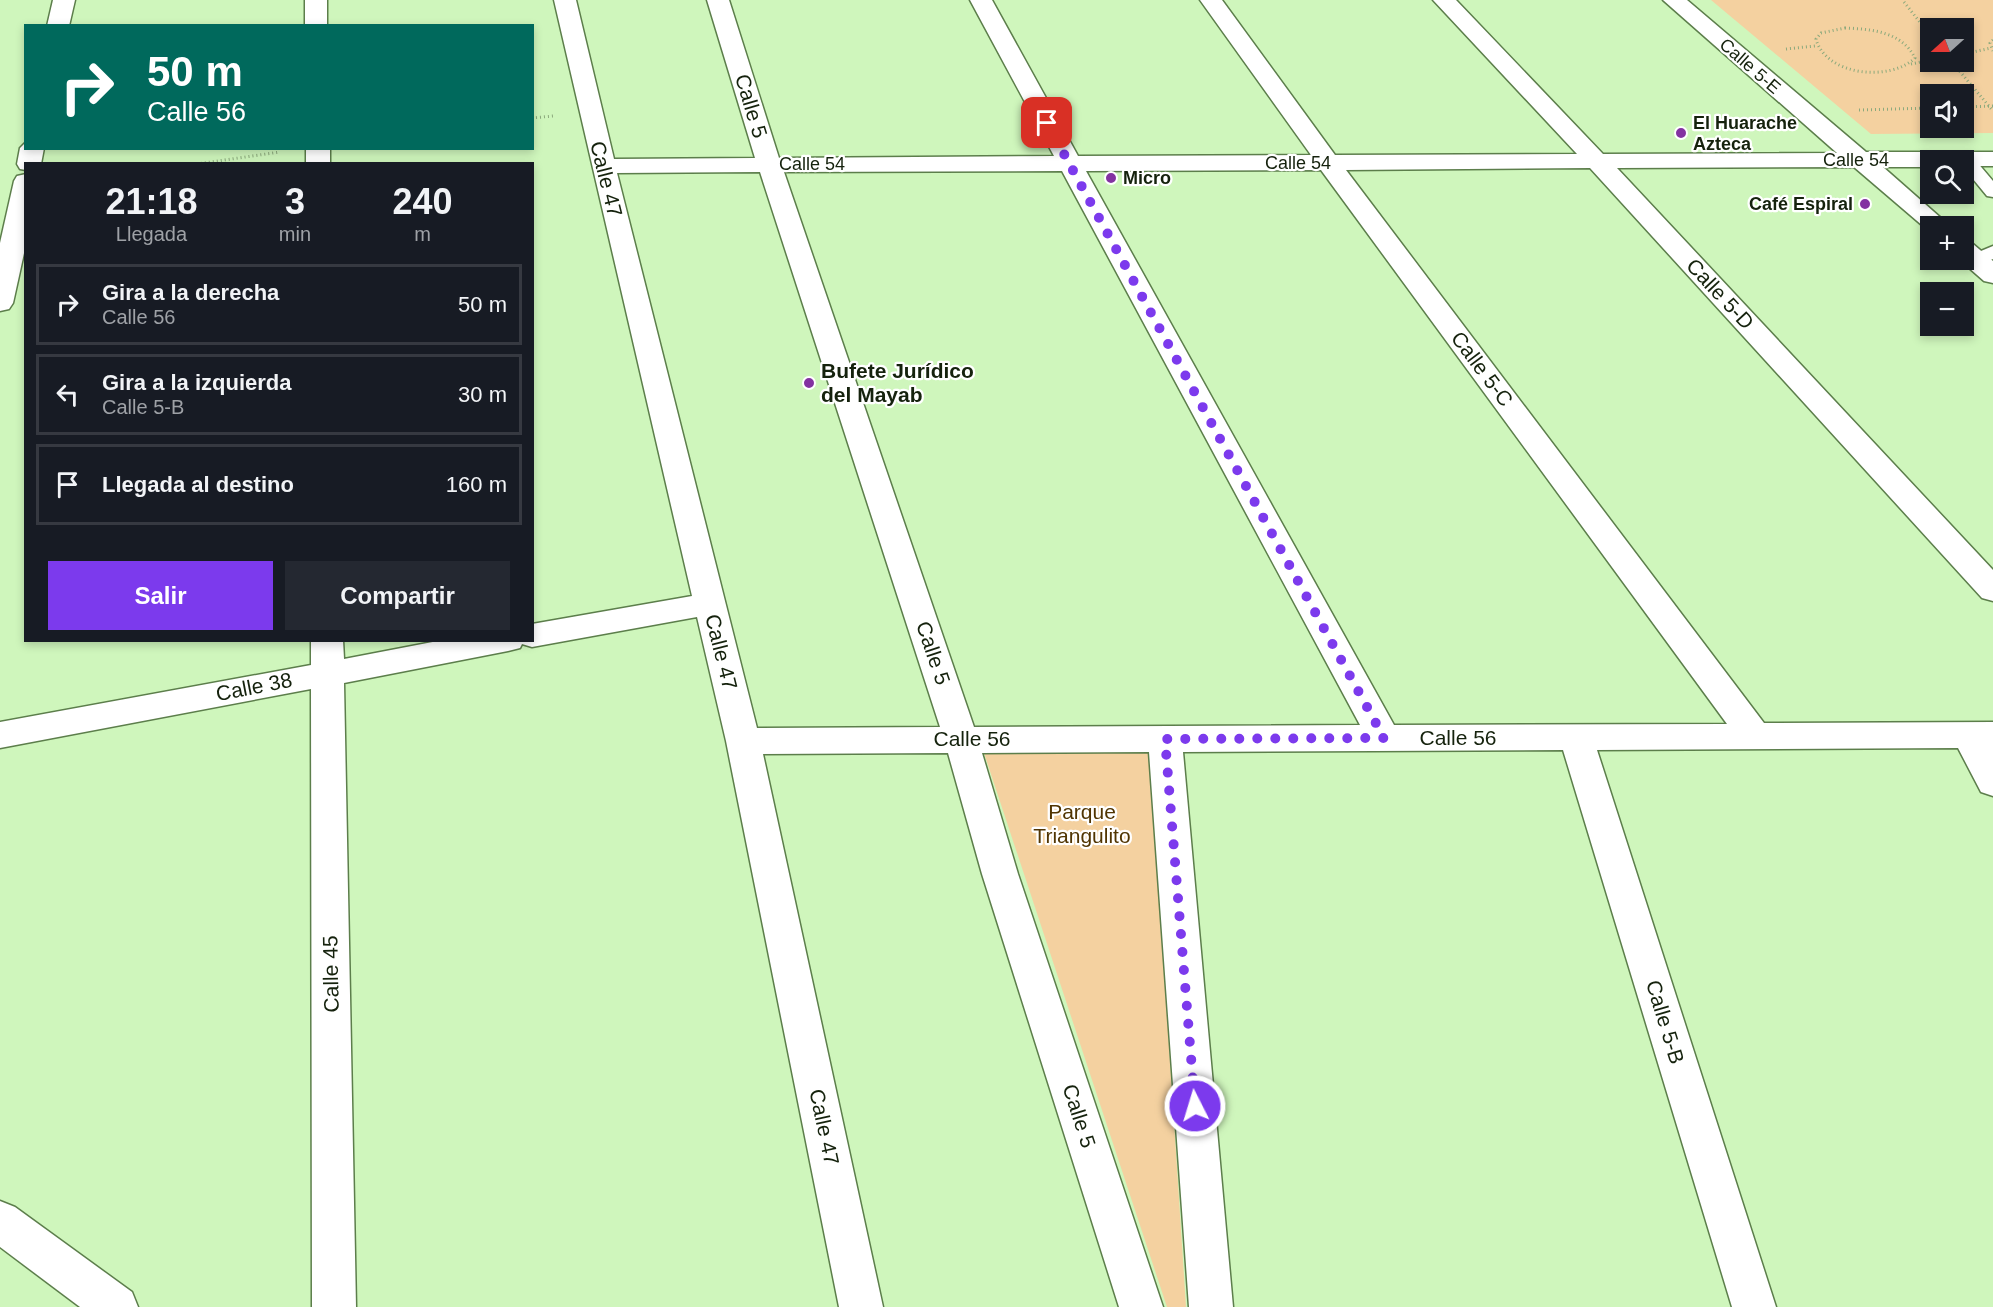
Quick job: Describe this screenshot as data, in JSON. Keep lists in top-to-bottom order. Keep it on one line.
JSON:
{"streets":{"street":["Calle 5-E","Calle 5","Calle 54","Calle 47","Calle 5-D","Calle 5-C","Calle 38","Calle 56","Calle 45","Calle 5-B"]},"crossings":[["Calle 5-E","Calle 54"],["Calle 5","Calle 54"],["Calle 5","Calle 56"],["Calle 54","Calle 47"],["Calle 54","Calle 5-D"],["Calle 54","Calle 5-C"],["Calle 47","Calle 56"],["Calle 5-C","Calle 56"],["Calle 38","Calle 45"],["Calle 56","Calle 5-B"]],"parks":["Parque Triangulito"],"places":["El Huarache Azteca","Micro","Café Espiral","Bufete Jurídico del Mayab"],"north":"left","page":{"map_buttons":["+","−"],"turn":["50 m","Calle 56"],"eta":["21:18","Llegada","3","min","240","m"],"list":[{"name":"Gira a la derecha","note":"Calle 56","value":"50 m"},{"name":"Gira a la izquierda","note":"Calle 5-B","value":"30 m"},{"name":"Llegada al destino","value":"160 m"}],"buttons":["Salir","Compartir"]}}
